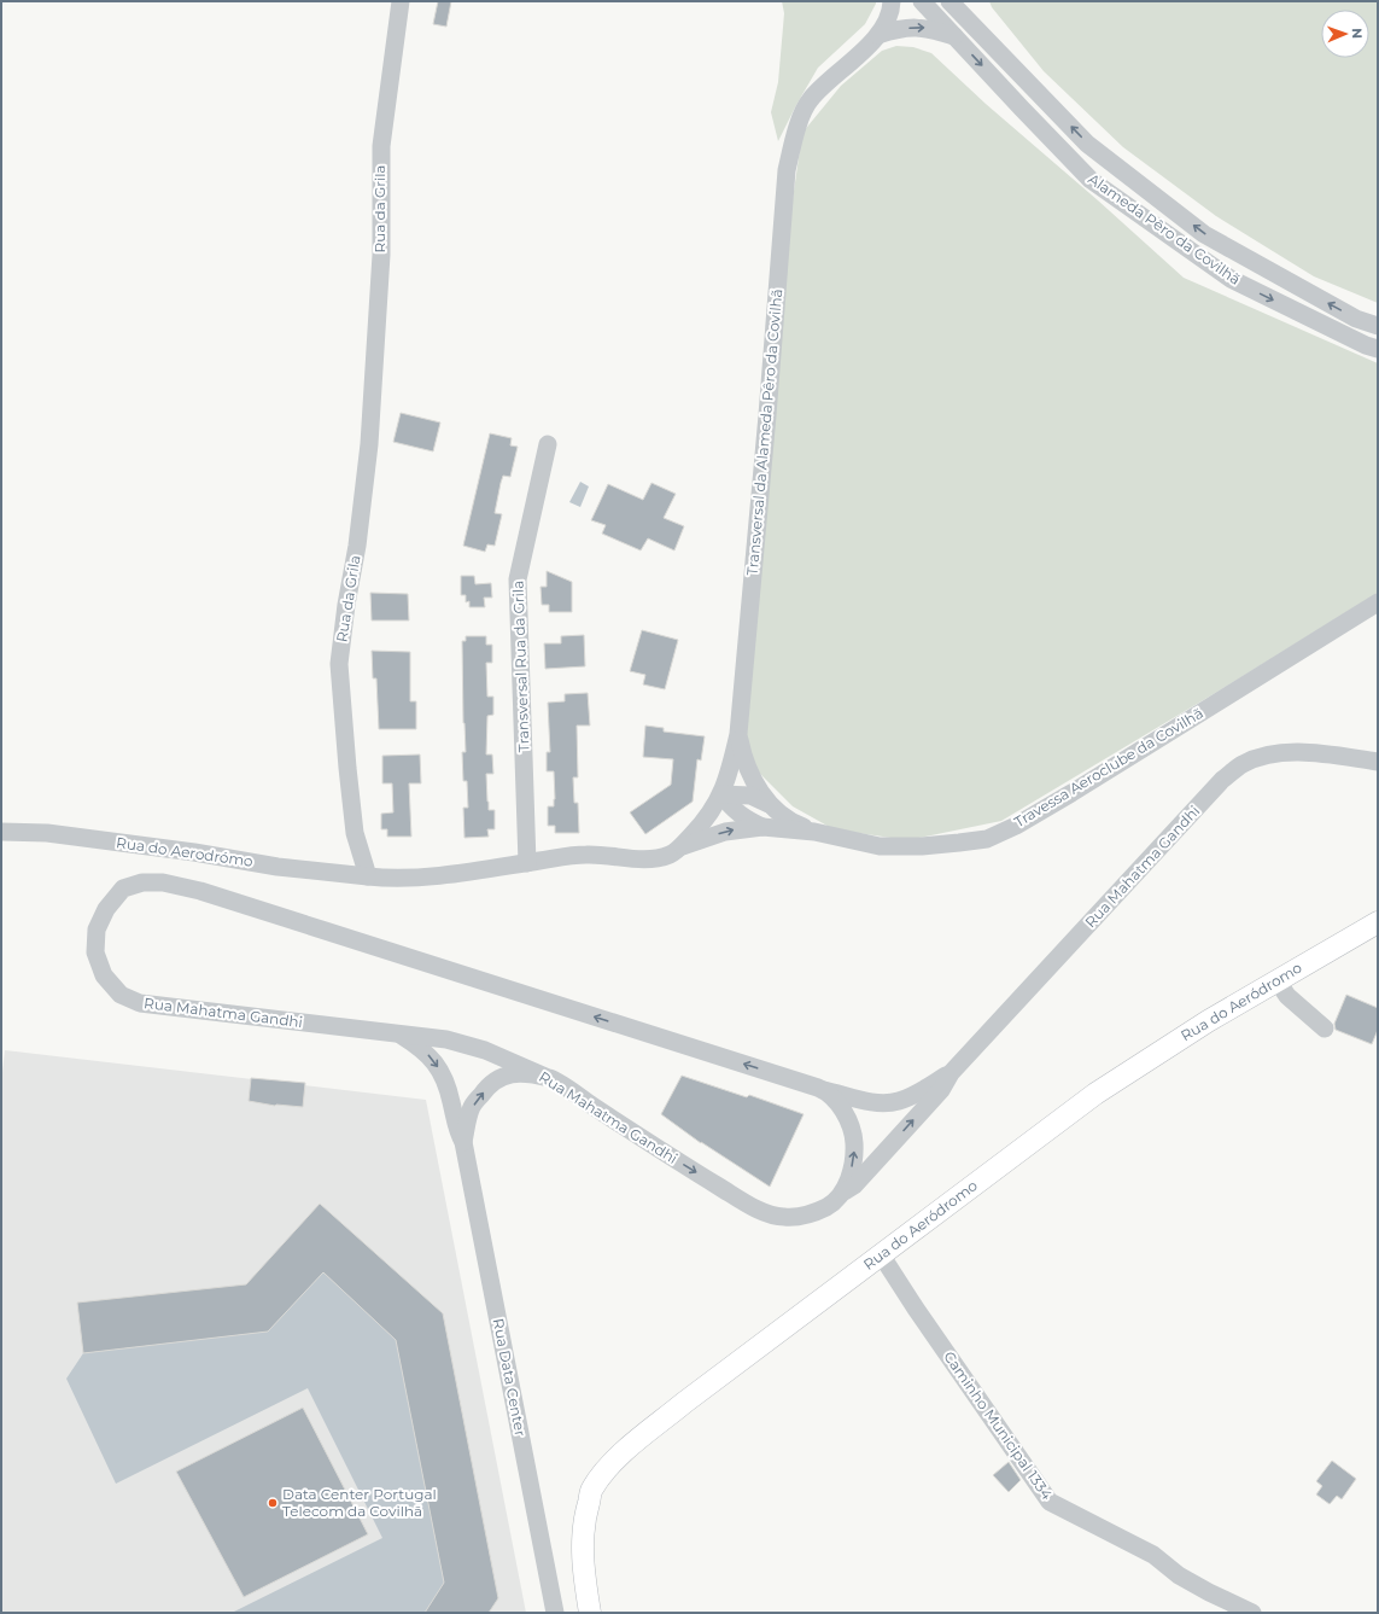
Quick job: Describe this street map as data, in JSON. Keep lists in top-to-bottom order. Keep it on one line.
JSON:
{"streets":{"main road":["Rua do Aeródromo"],"street":["Rua da Grila","Alameda Pêro da Covilhã","Transversal da Alameda Pêro da Covilhã","Transversal Rua da Grila","Travessa Aeroclube da Covilhã","Rua do Aerodrómo","Rua Mahatma Gandhi","Rua Data Center","Caminho Municipal 1334"]},"crossings":[["Rua da Grila","Rua do Aerodrómo"],["Alameda Pêro da Covilhã","Transversal da Alameda Pêro da Covilhã"],["Transversal da Alameda Pêro da Covilhã","Travessa Aeroclube da Covilhã"],["Rua Mahatma Gandhi","Rua Data Center"],["Rua do Aeródromo","Caminho Municipal 1334"]],"places":["Data Center Portugal Telecom da Covilhã"],"north":"right"}
